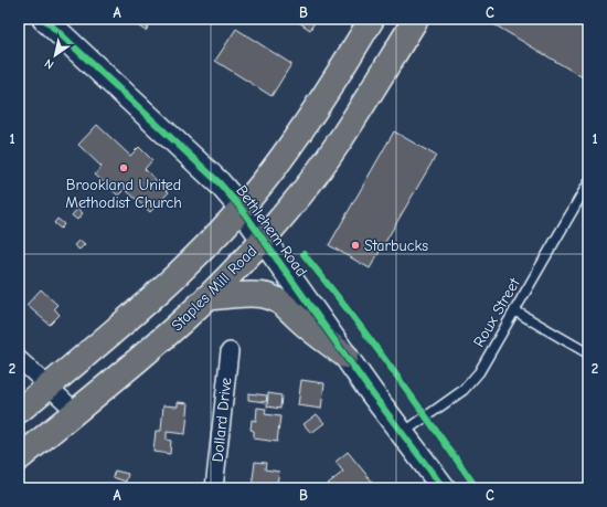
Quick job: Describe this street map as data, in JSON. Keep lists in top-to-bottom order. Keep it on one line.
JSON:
{"streets":{"main road":["Staples Mill Road"],"street":["Bethlehem Road","Dollard Drive"],"lane":["Roux Street"]},"crossings":[["Bethlehem Road","Staples Mill Road"],["Bethlehem Road","Roux Street"]],"places":["Brookland United Methodist Church","Starbucks"],"north":"bottom left","grid":{"columns":["A","B","C"],"rows":["1","2"]}}
